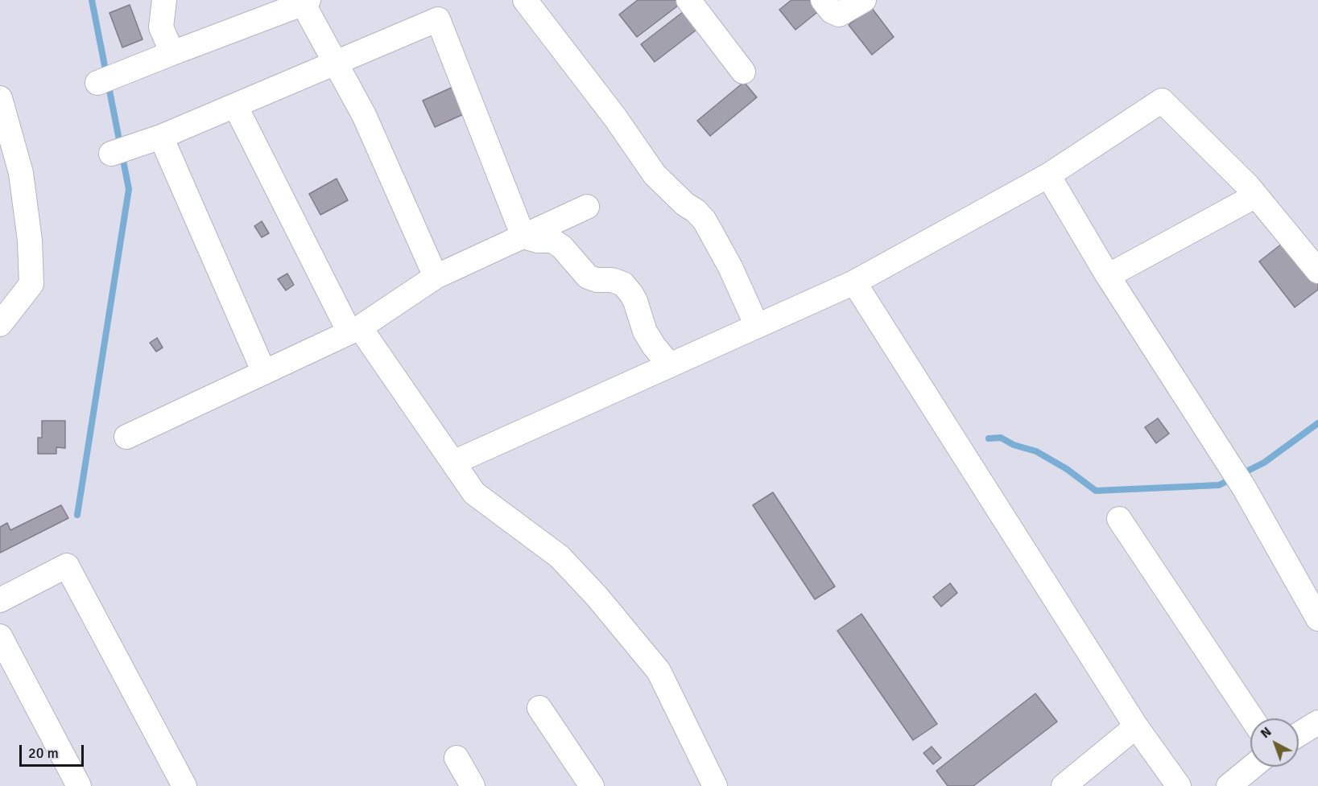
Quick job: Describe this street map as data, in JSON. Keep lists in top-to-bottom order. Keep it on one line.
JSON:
{"scale_bar":"20 m","north":"top left"}
